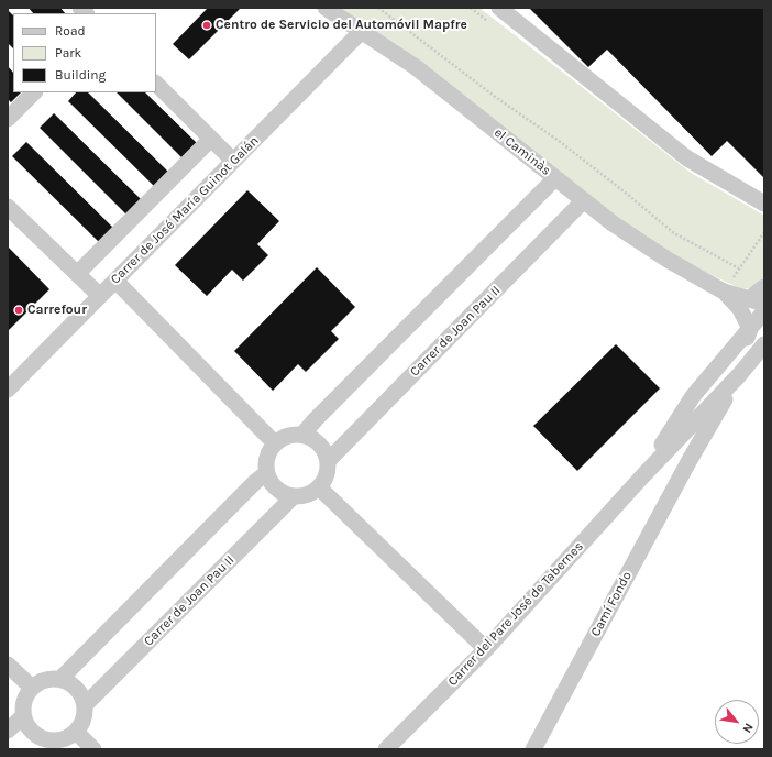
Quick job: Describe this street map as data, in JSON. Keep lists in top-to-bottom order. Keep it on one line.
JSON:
{"streets":{"street":["el Caminàs","Carrer de José María Guinot Galán","Carrer de Joan Pau II","Camí Fondo","Carrer del Pare José de Tabernes"]},"crossings":[["el Caminàs","Carrer de José María Guinot Galán"],["el Caminàs","Carrer de Joan Pau II"],["el Caminàs","Camí Fondo"],["el Caminàs","Carrer del Pare José de Tabernes"],["Camí Fondo","Carrer del Pare José de Tabernes"]],"places":["Centro de Servicio del Automóvil Mapfre","Carrefour"],"legend":["Road","Park","Building"],"north":"bottom right"}
